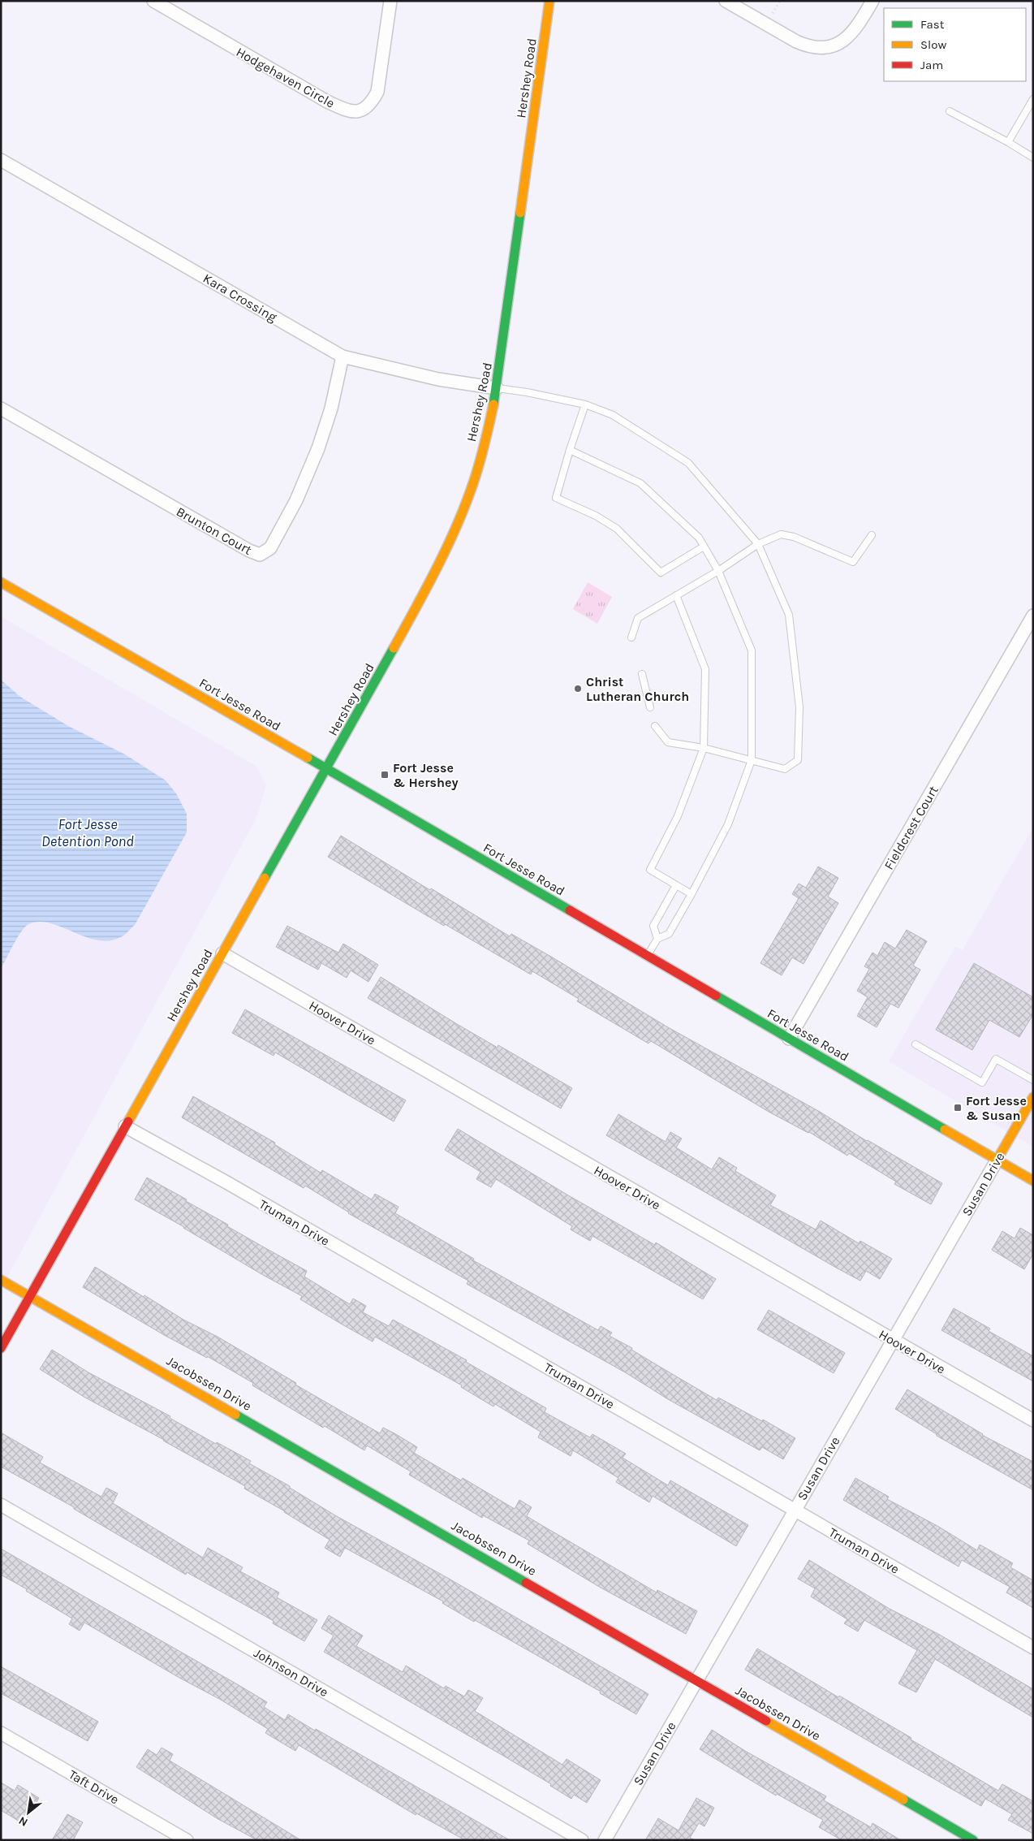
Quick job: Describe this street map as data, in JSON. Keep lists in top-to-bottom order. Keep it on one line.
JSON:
{"streets":{"main road":["Hershey Road","Fort Jesse Road","Susan Drive","Jacobssen Drive"],"street":["Hodgehaven Circle","Kara Crossing","Brunton Court","Fieldcrest Court","Hoover Drive","Truman Drive","Johnson Drive","Taft Drive"]},"crossings":[["Hershey Road","Kara Crossing"],["Hershey Road","Fort Jesse Road"],["Hershey Road","Hoover Drive"],["Hershey Road","Truman Drive"],["Hershey Road","Jacobssen Drive"],["Kara Crossing","Brunton Court"],["Fort Jesse Road","Fieldcrest Court"],["Fort Jesse Road","Susan Drive"],["Hoover Drive","Susan Drive"],["Susan Drive","Truman Drive"],["Susan Drive","Jacobssen Drive"]],"water":["Fort Jesse Detention Pond"],"places":{"other":["Christ Lutheran Church"],"transit":["Fort Jesse & Hershey","Fort Jesse & Susan"]},"legend":["Fast","Slow","Jam"],"north":"bottom left"}
